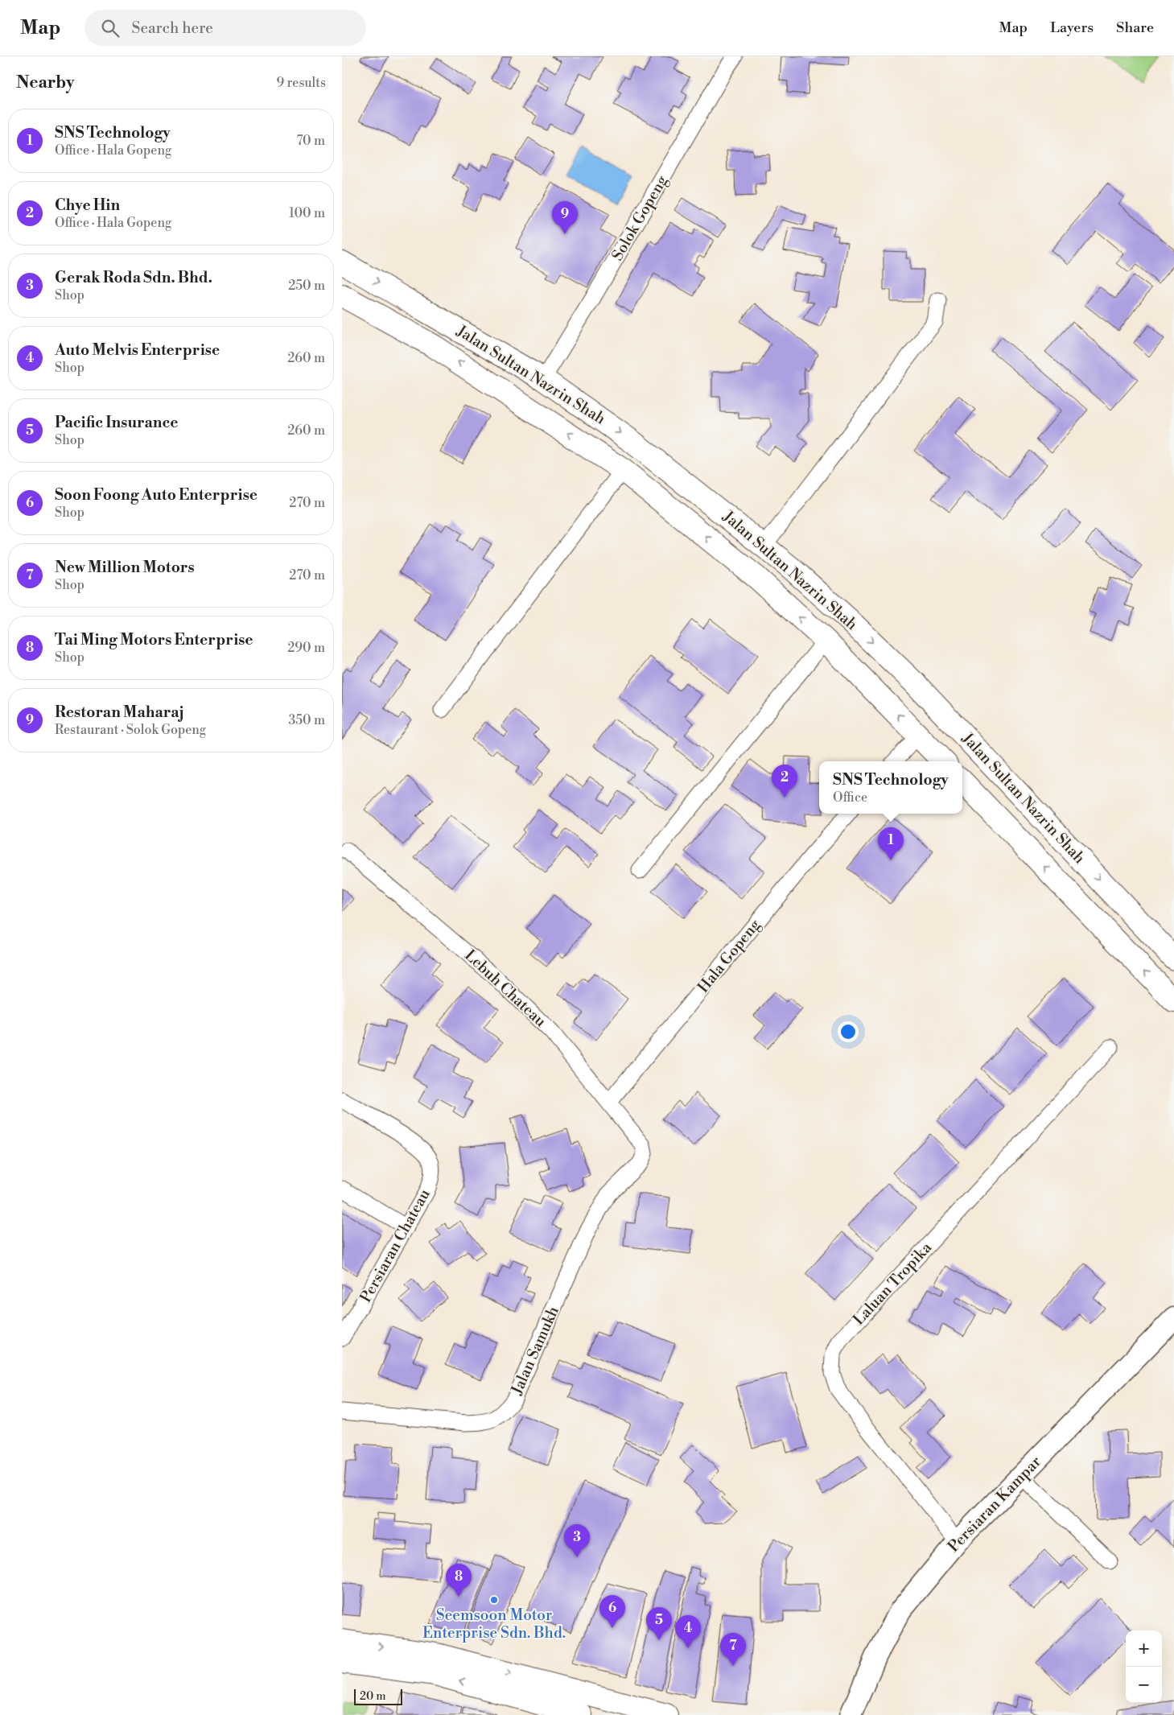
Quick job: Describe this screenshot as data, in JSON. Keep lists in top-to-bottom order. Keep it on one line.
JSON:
{"streets":{"main road":["Jalan Sultan Nazrin Shah"],"street":["Solok Gopeng","Hala Gopeng","Lebuh Chateau","Persiaran Chateau","Laluan Tropika","Jalan Samukh","Persiaran Kampar"]},"crossings":[["Solok Gopeng","Jalan Sultan Nazrin Shah"],["Hala Gopeng","Lebuh Chateau"],["Lebuh Chateau","Jalan Samukh"],["Laluan Tropika","Persiaran Kampar"]],"places":["Seemsoon Motor Enterprise Sdn. Bhd."],"scale_bar":"20 m","page":{"header":"Map","search":"Search here","nav":["Map","Layers","Share"],"heading":["Nearby","9 results"],"list":[{"mark":"1","name":"SNS Technology","note":"Office · Hala Gopeng","value":"70 m"},{"mark":"2","name":"Chye Hin","note":"Office · Hala Gopeng","value":"100 m"},{"mark":"3","name":"Gerak Roda Sdn. Bhd.","note":"Shop","value":"250 m"},{"mark":"4","name":"Auto Melvis Enterprise","note":"Shop","value":"260 m"},{"mark":"5","name":"Pacific Insurance","note":"Shop","value":"260 m"},{"mark":"6","name":"Soon Foong Auto Enterprise","note":"Shop","value":"270 m"},{"mark":"7","name":"New Million Motors","note":"Shop","value":"270 m"},{"mark":"8","name":"Tai Ming Motors Enterprise","note":"Shop","value":"290 m"},{"mark":"9","name":"Restoran Maharaj","note":"Restaurant · Solok Gopeng","value":"350 m"}],"pins":["9","2","1","3","8","6","5","4","7"],"popup":["SNS Technology","Office"],"map_buttons":["+","−"],"scale":"20 m"}}
